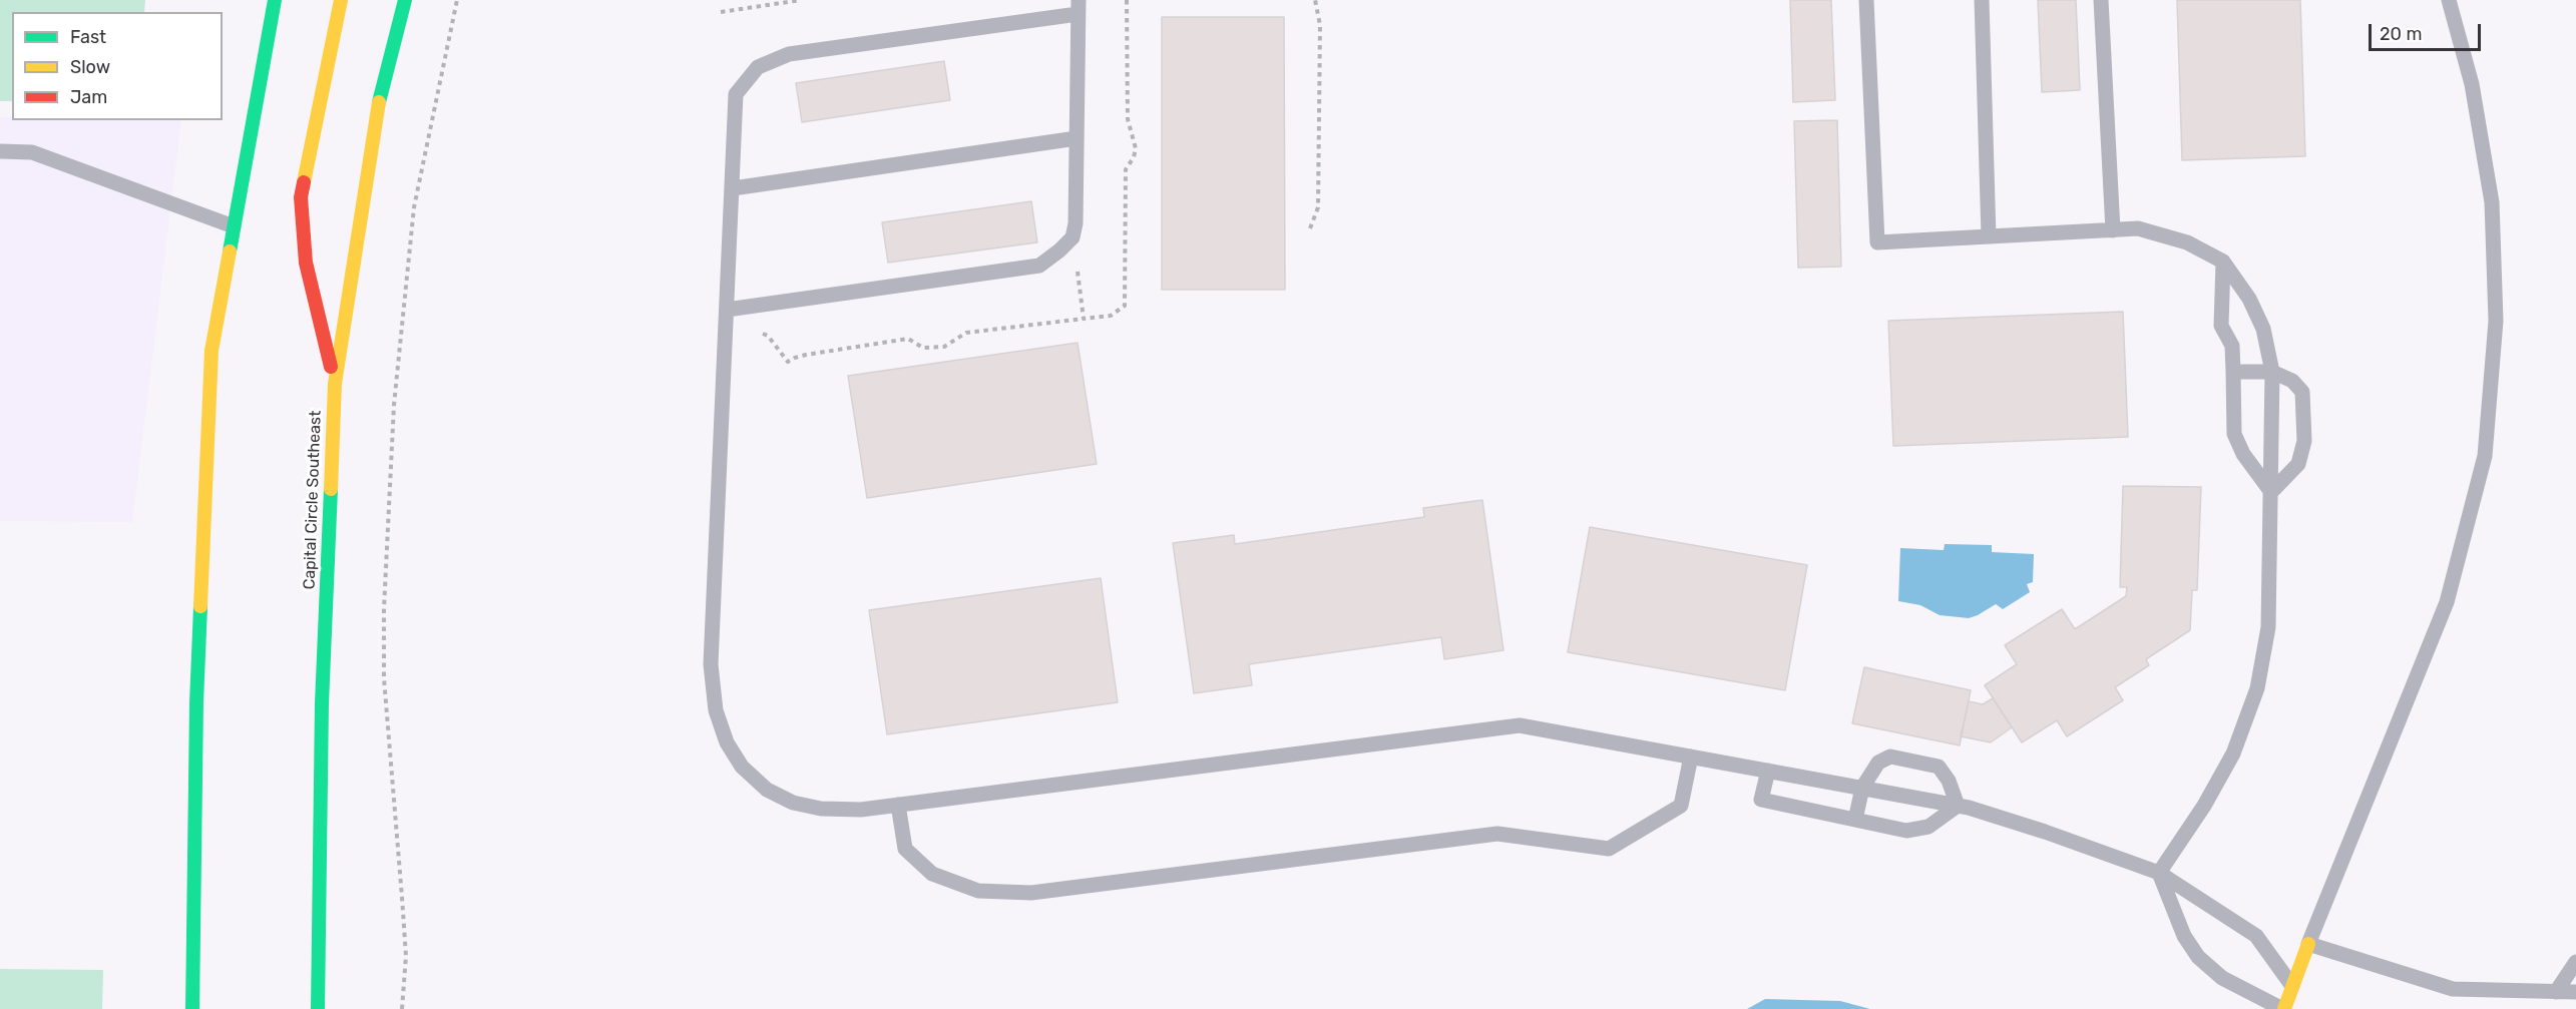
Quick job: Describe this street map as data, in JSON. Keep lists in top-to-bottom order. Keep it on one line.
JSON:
{"streets":{"main road":["Capital Circle Southeast"]},"legend":["Fast","Slow","Jam"],"scale_bar":"20 m"}
